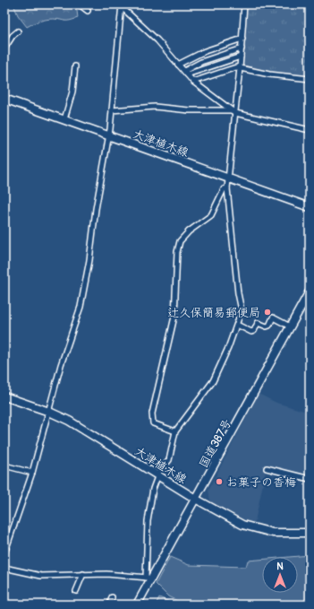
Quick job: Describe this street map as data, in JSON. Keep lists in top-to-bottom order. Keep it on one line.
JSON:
{"streets":{"main road":["大津植木線","国道387号"]},"crossings":[["大津植木線","国道387号"]],"places":["辻久保簡易郵便局","お菓子の香梅"],"north":"top"}
